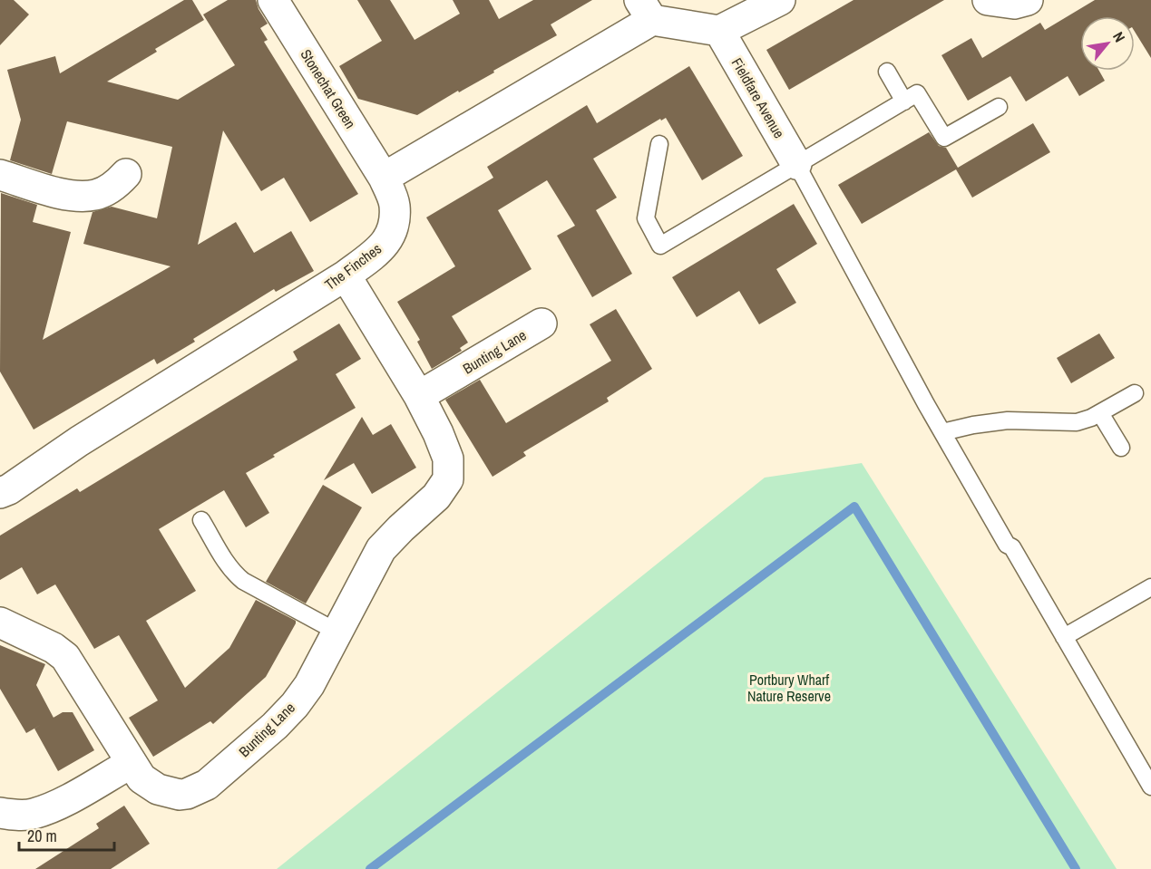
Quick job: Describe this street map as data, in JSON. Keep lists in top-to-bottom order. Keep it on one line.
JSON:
{"streets":{"street":["Stonechat Green","Fieldfare Avenue","The Finches","Bunting Lane"]},"crossings":[["Stonechat Green","The Finches"],["The Finches","Bunting Lane"]],"parks":["Portbury Wharf Nature Reserve"],"scale_bar":"20 m","north":"top right"}
